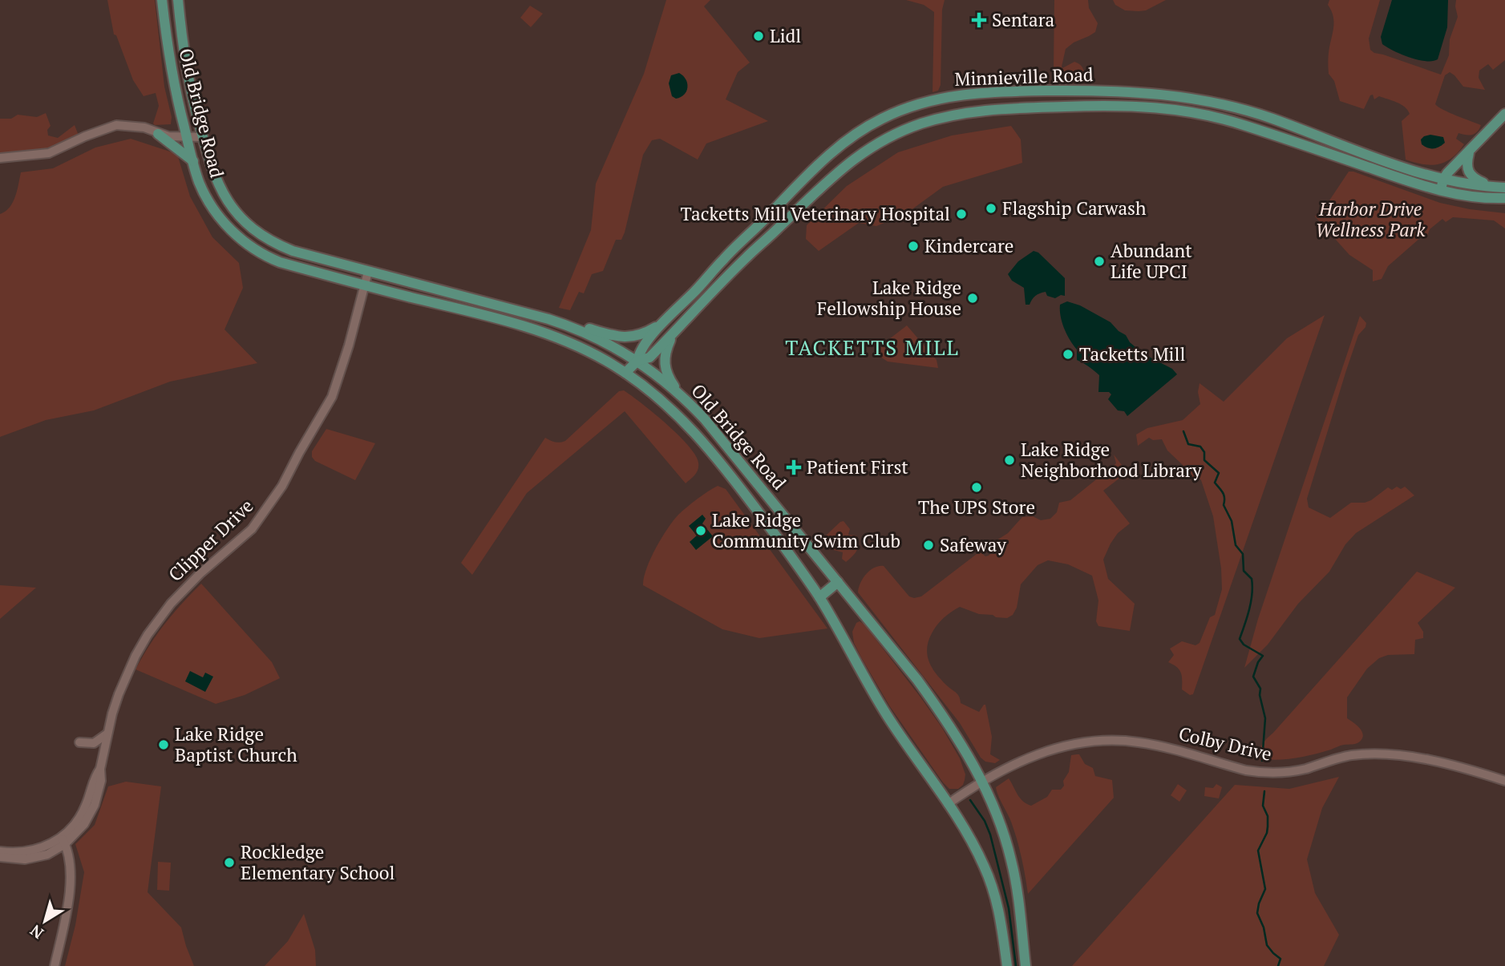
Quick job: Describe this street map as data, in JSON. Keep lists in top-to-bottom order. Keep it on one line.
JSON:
{"streets":{"main road":["Minnieville Road","Old Bridge Road"],"street":["Clipper Drive","Colby Drive"]},"crossings":[["Minnieville Road","Old Bridge Road"],["Old Bridge Road","Clipper Drive"],["Old Bridge Road","Colby Drive"]],"districts":["TACKETTS MILL"],"parks":["Harbor Drive Wellness Park"],"places":{"health":["Sentara","Patient First"],"other":["Lidl","Flagship Carwash","Tacketts Mill Veterinary Hospital","Kindercare","Abundant Life UPCI","Lake Ridge Fellowship House","Tacketts Mill","Lake Ridge Neighborhood Library","The UPS Store","Lake Ridge Community Swim Club","Safeway","Lake Ridge Baptist Church","Rockledge Elementary School"]},"north":"bottom left"}
